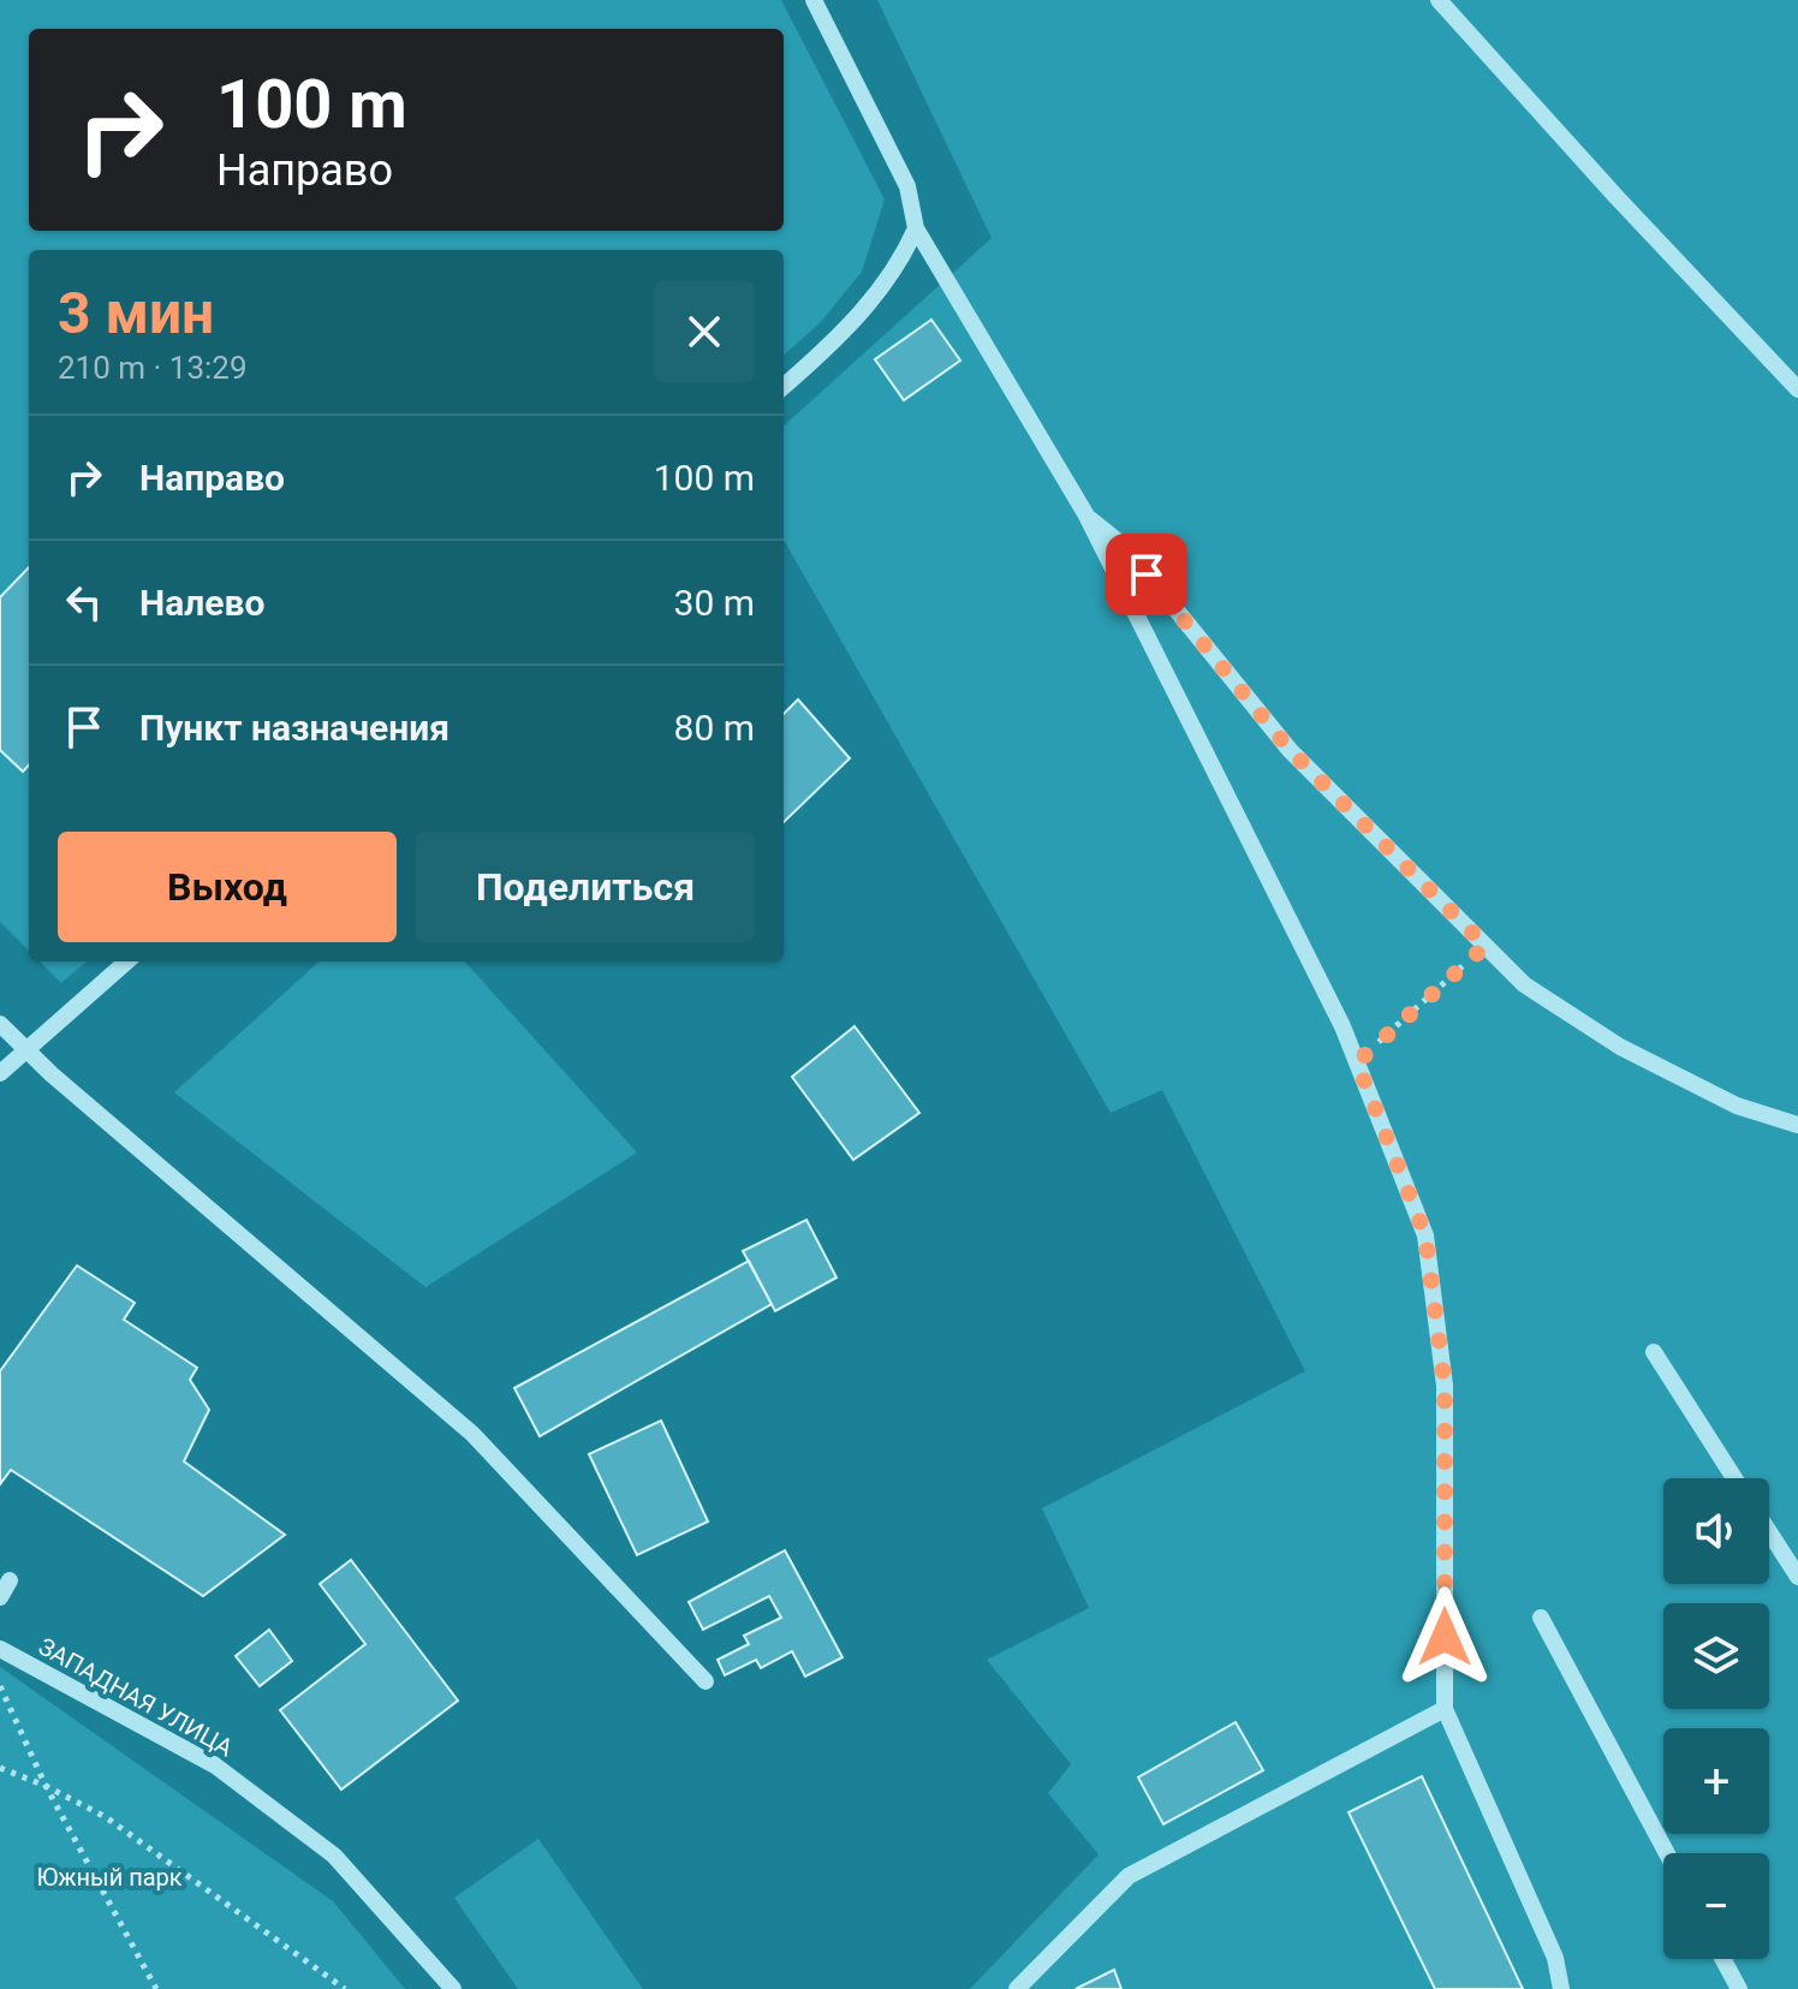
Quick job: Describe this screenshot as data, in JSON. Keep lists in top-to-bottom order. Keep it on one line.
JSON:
{"streets":{"street":["ЗАПАДНАЯ УЛИЦА"]},"parks":["Южный парк"],"page":{"turn":["100 m","Направо"],"heading":["3 мин","210 m · 13:29"],"list":[{"name":"Направо","value":"100 m"},{"name":"Налево","value":"30 m"},{"name":"Пункт назначения","value":"80 m"}],"buttons":["Выход","Поделиться"],"map_buttons":["+","−"]}}
